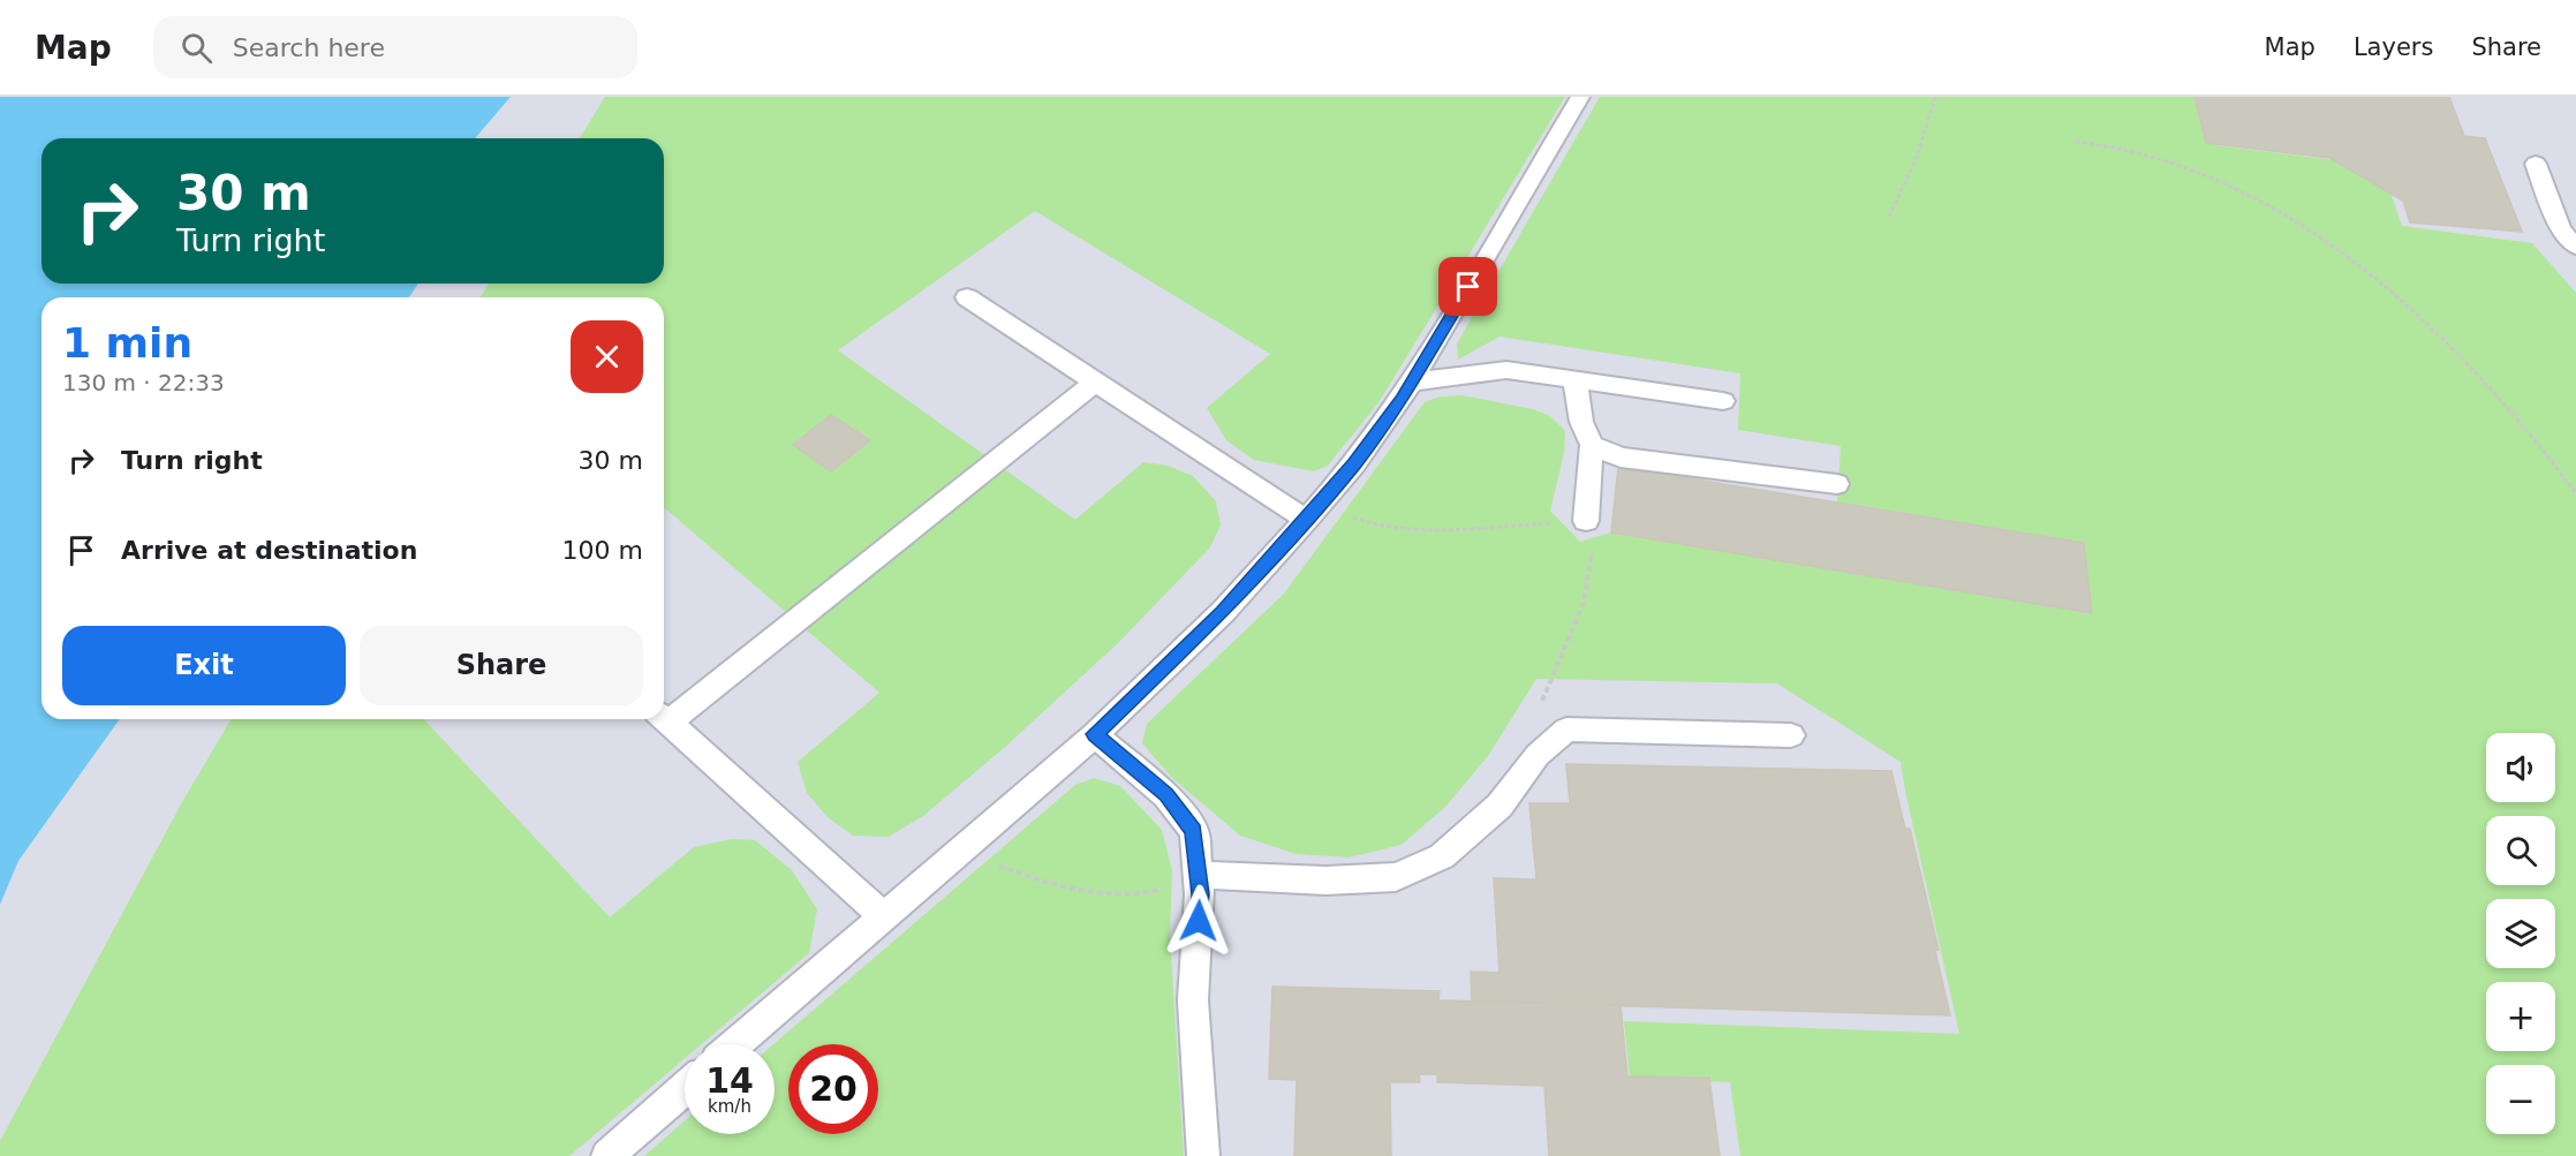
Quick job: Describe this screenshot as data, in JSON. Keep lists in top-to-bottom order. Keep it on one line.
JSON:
{"page":{"header":"Map","search":"Search here","nav":["Map","Layers","Share"],"turn":["30 m","Turn right"],"heading":["1 min","130 m · 22:33"],"list":[{"name":"Turn right","value":"30 m"},{"name":"Arrive at destination","value":"100 m"}],"buttons":["Exit","Share"],"map_buttons":["+","−"],"speed":"14 km/h","limit":"20"}}
